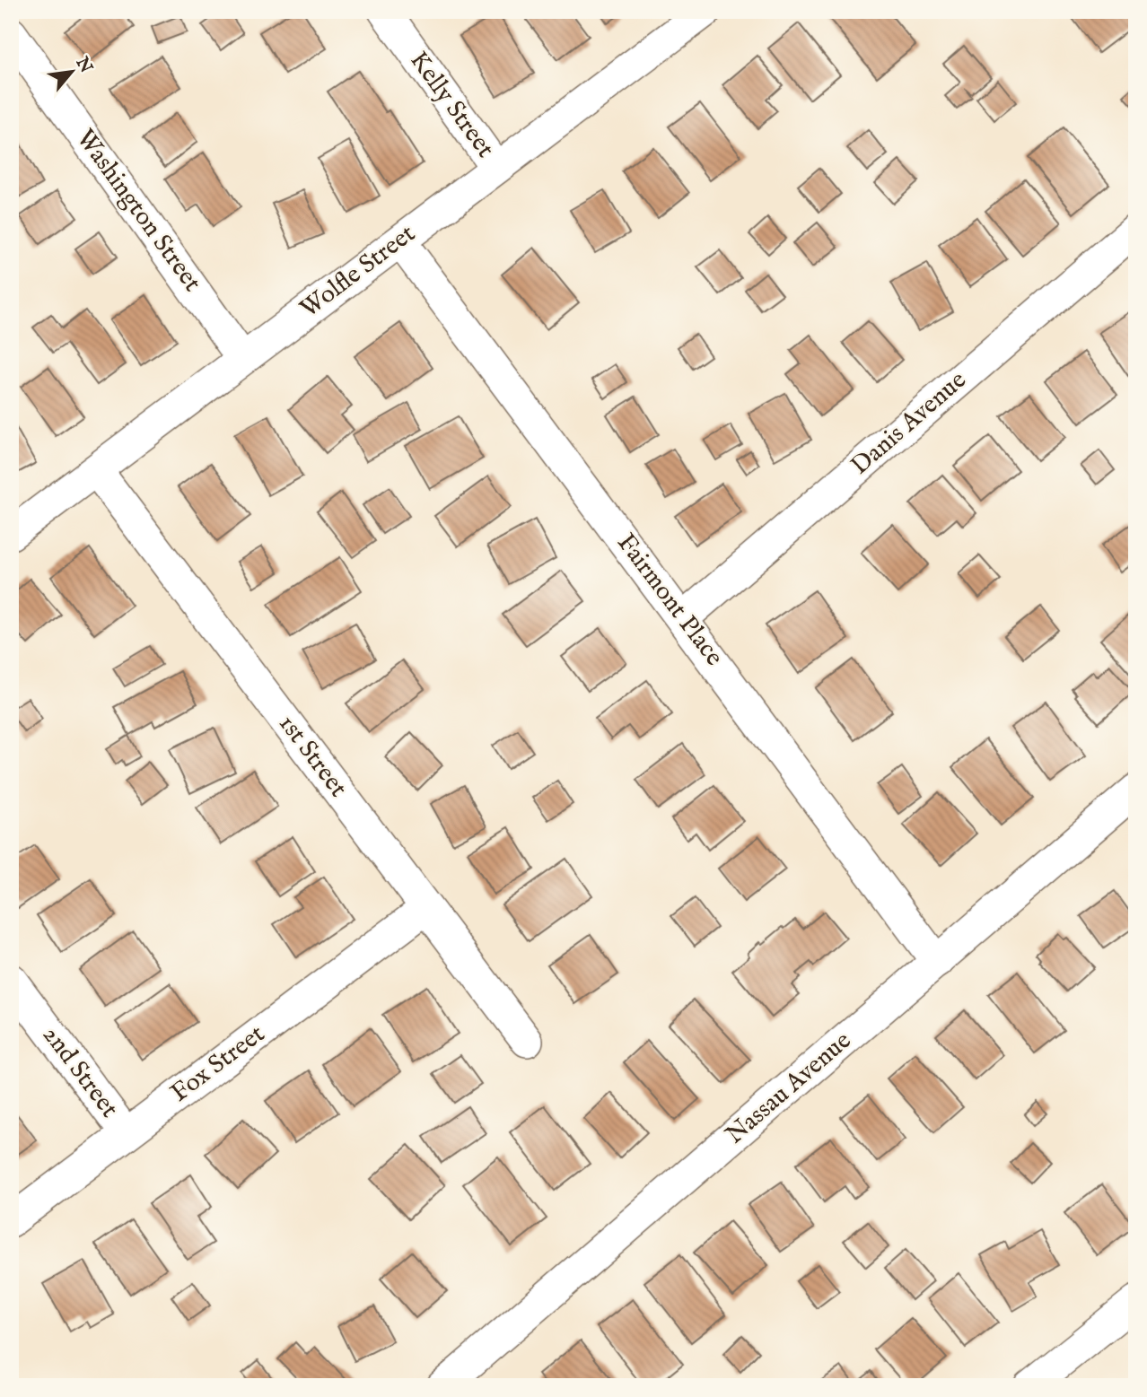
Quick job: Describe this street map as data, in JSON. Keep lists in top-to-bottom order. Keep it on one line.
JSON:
{"streets":{"street":["Kelly Street","Washington Street","Wolfle Street","Danis Avenue","Fairmont Place","1st Street","Fox Street","2nd Street","Nassau Avenue"]},"crossings":[["Kelly Street","Wolfle Street"],["Washington Street","Wolfle Street"],["Wolfle Street","Fairmont Place"],["Wolfle Street","1st Street"],["Danis Avenue","Fairmont Place"],["Fairmont Place","Nassau Avenue"],["1st Street","Fox Street"],["Fox Street","2nd Street"]],"north":"top right"}
